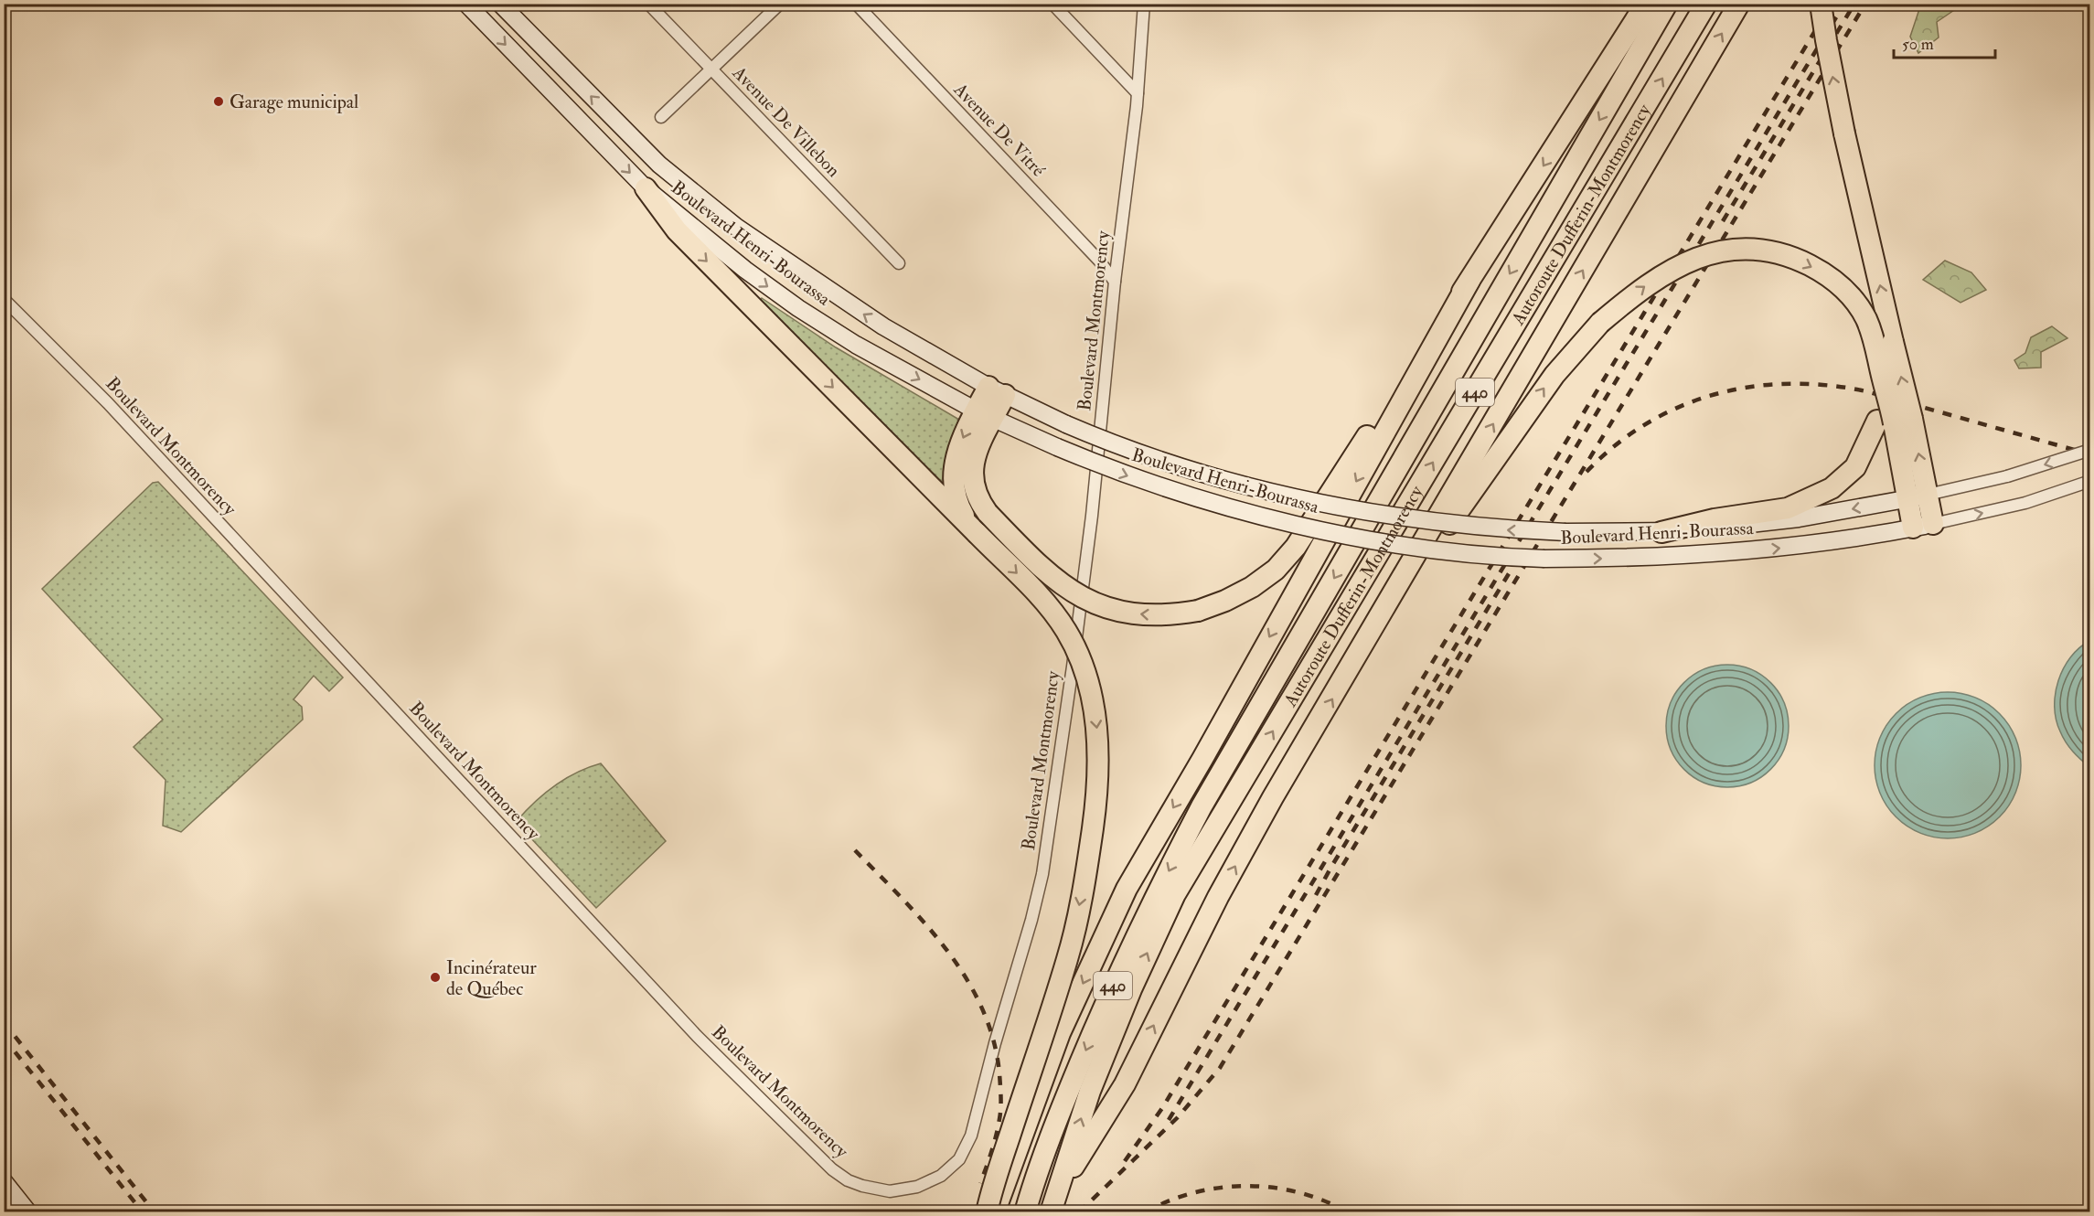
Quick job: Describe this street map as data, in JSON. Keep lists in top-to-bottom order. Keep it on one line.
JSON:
{"streets":{"highway":["Autoroute Dufferin-Montmorency","440"],"main road":["Boulevard Henri-Bourassa"],"street":["Avenue De Villebon","Avenue De Vitré","Boulevard Montmorency"]},"crossings":[["Avenue De Vitré","Boulevard Montmorency"]],"places":["Garage municipal","Incinérateur de Québec"],"scale_bar":"50 m"}
